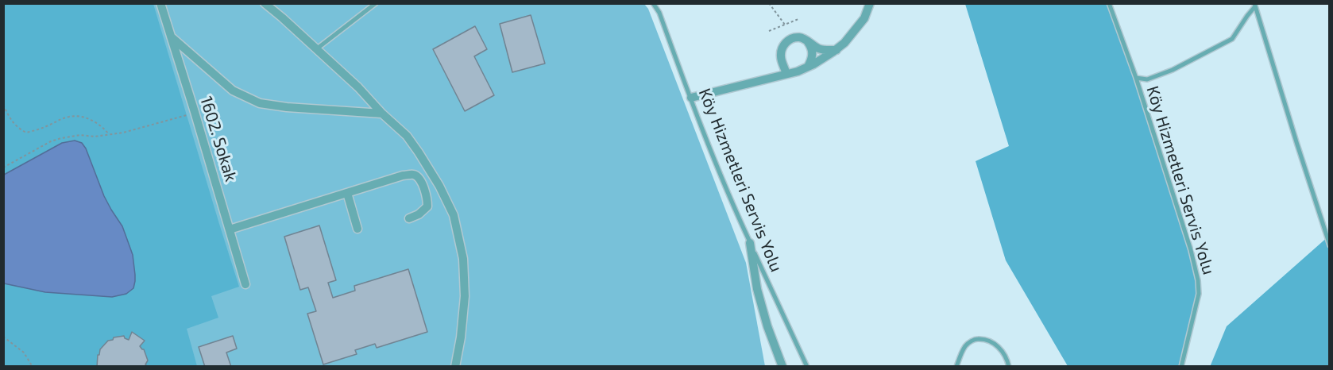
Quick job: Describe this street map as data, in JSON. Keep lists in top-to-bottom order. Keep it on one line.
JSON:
{"streets":{"street":["1602. Sokak"],"lane":["Köy Hizmetleri Servis Yolu"]}}
